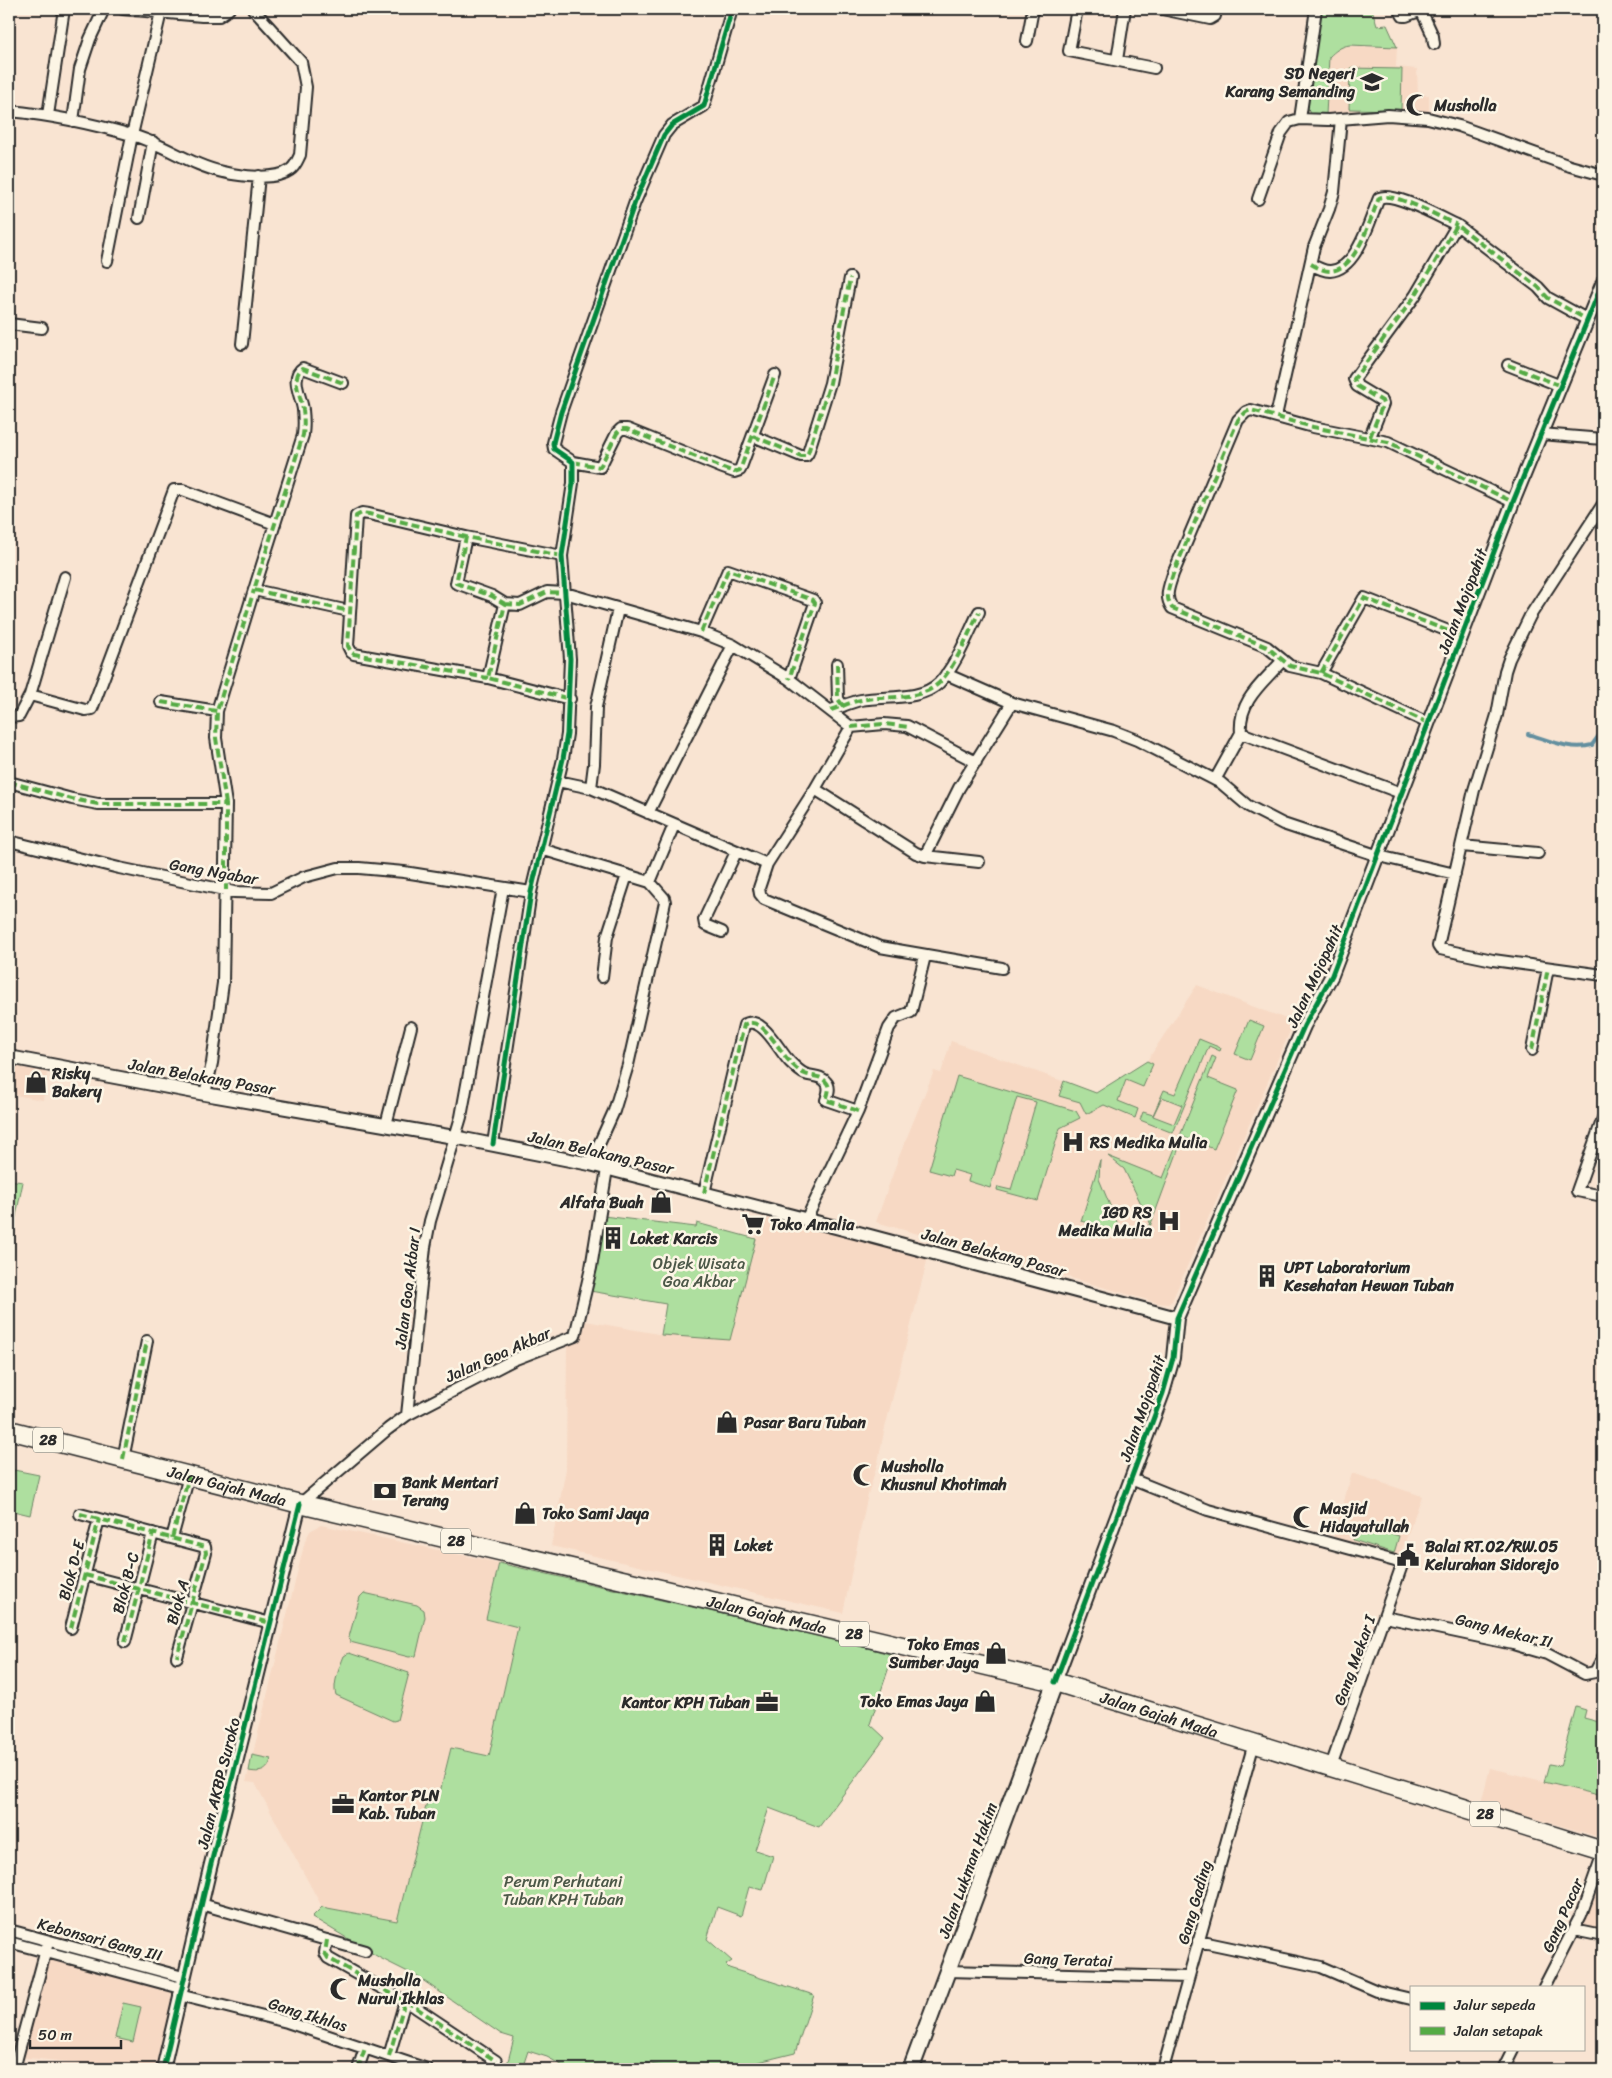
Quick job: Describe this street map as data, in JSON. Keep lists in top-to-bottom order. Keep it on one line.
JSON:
{"streets":{"highway":["28","Jalan Gajah Mada"],"main road":["Jalan Lukman Hakim"],"street":["Jalan Mojopahit","Gang Ngabar","Jalan Belakang Pasar","Jalan Goa Akbar I","Jalan Goa Akbar","Blok D-E","Blok B-C","Blok A","Gang Mekar II","Gang Mekar I","Jalan AKBP Suroko","Gang Gading","Gang Pacar","Kebonsari Gang III","Gang Teratai","Gang Ikhlas"]},"crossings":[["Jalan Mojopahit","Jalan Belakang Pasar"],["Jalan Mojopahit","Jalan Gajah Mada"],["Jalan Mojopahit","Gang Mekar I"],["Jalan Mojopahit","Jalan Lukman Hakim"],["Gang Ngabar","Jalan Goa Akbar I"],["Jalan Belakang Pasar","Jalan Goa Akbar I"],["Jalan Belakang Pasar","Jalan Goa Akbar"],["Jalan Goa Akbar I","Jalan Goa Akbar"],["Jalan Goa Akbar","Jalan Gajah Mada"],["Jalan Goa Akbar","Jalan AKBP Suroko"],["Jalan Gajah Mada","Gang Mekar I"],["Jalan Gajah Mada","Jalan AKBP Suroko"],["Jalan Gajah Mada","Jalan Lukman Hakim"],["Jalan Gajah Mada","Gang Gading"],["Jalan Gajah Mada","Gang Pacar"],["Gang Mekar II","Gang Mekar I"],["Jalan AKBP Suroko","Kebonsari Gang III"],["Jalan AKBP Suroko","Gang Ikhlas"],["Jalan Lukman Hakim","Gang Teratai"],["Gang Gading","Gang Teratai"],["Kebonsari Gang III","Gang Ikhlas"]],"parks":["Objek Wisata Goa Akbar","Perum Perhutani Tuban KPH Tuban"],"places":{"school or university":["SD Negeri Karang Semanding"],"mosque":["Musholla","Musholla Khusnul Khotimah","Masjid Hidayatullah","Musholla Nurul Ikhlas"],"shop":["Risky Bakery","Alfata Buah","Pasar Baru Tuban","Toko Sami Jaya","Toko Emas Sumber Jaya","Toko Emas Jaya"],"hospital":["RS Medika Mulia","IGD RS Medika Mulia"],"supermarket":["Toko Amalia"],"building":["Loket Karcis","UPT Laboratorium Kesehatan Hewan Tuban","Loket"],"bank":["Bank Mentari Terang"],"public building":["Balai RT.02/RW.05 Kelurahan Sidorejo"],"office":["Kantor KPH Tuban","Kantor PLN Kab. Tuban"]},"legend":["Jalur sepeda","Jalan setapak"],"scale_bar":"50 m"}
